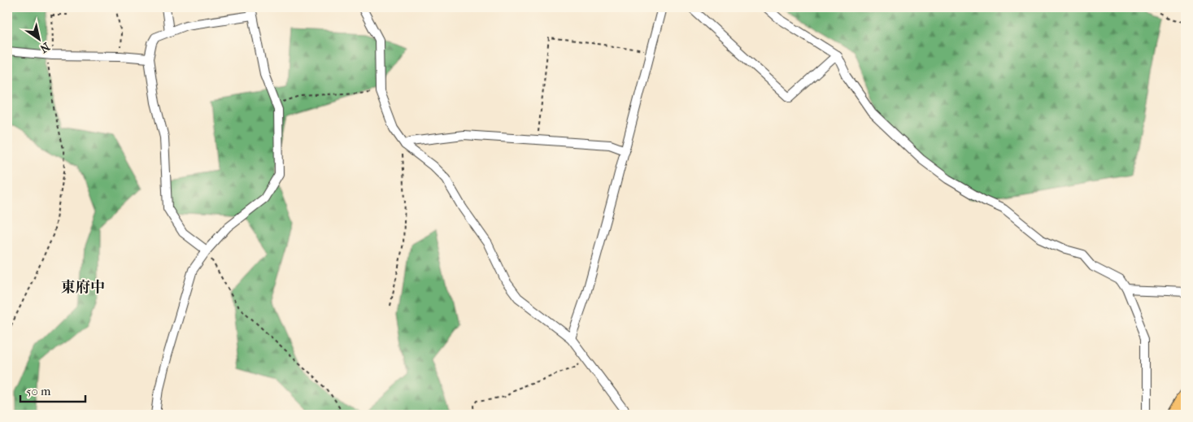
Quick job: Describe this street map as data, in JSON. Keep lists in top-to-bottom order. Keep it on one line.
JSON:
{"districts":["東府中"],"scale_bar":"50 m","north":"bottom right"}
